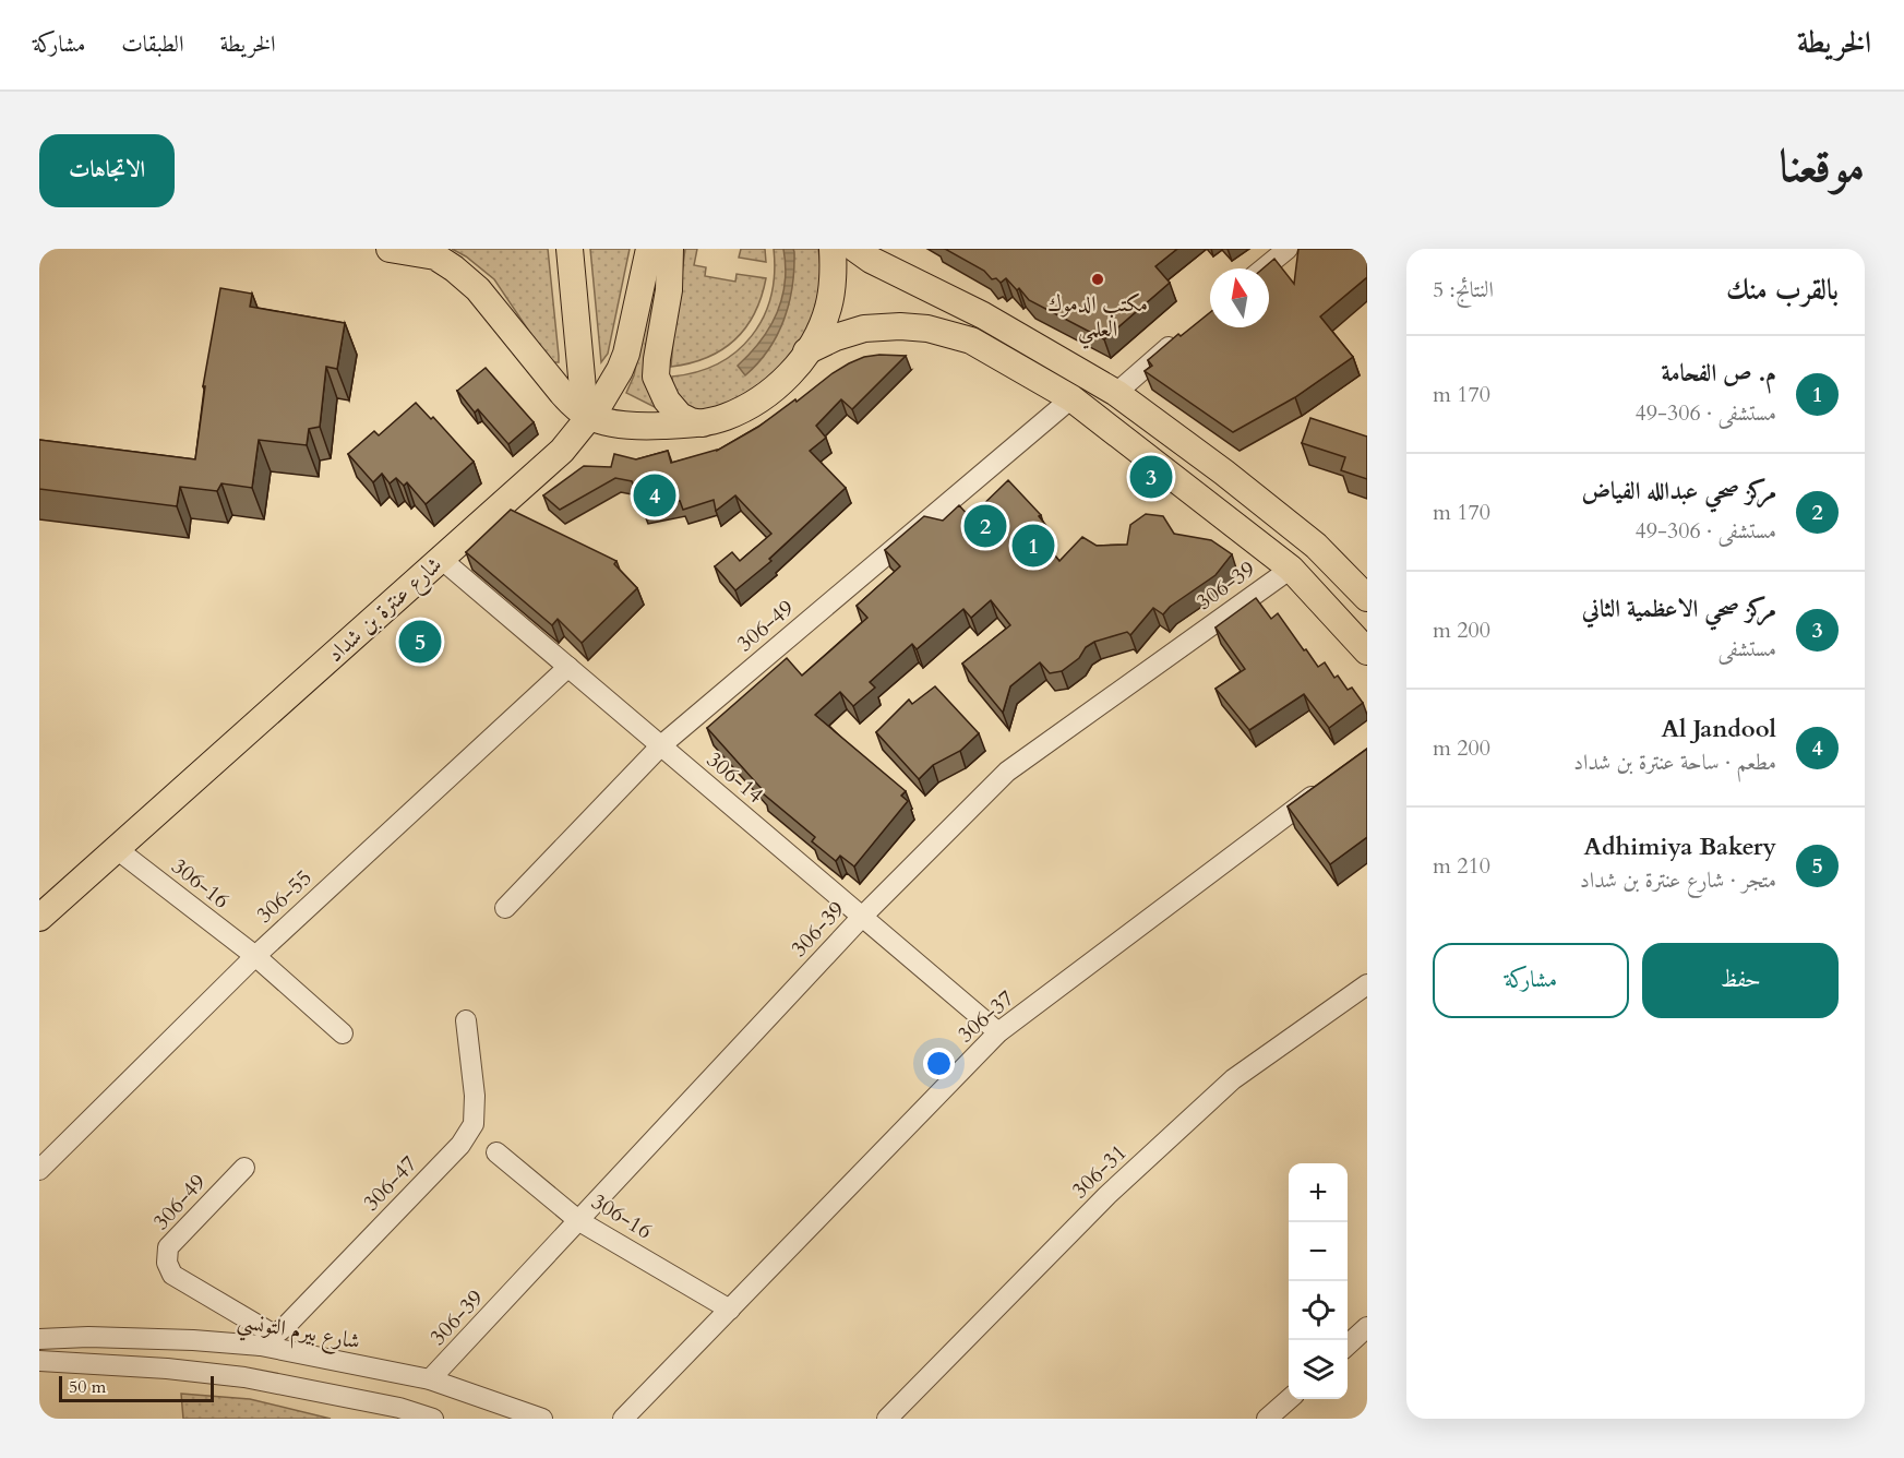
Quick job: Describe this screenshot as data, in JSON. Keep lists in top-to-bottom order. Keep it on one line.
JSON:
{"streets":{"main road":["شارع عنترة بن شداد"],"street":["306-39","306-49","306-14","306-16","306-55","306-37","306-31","306-47","شارع بيرم التونسي"]},"crossings":[["306-39","306-14"],["306-39","306-16"],["306-39","شارع بيرم التونسي"],["شارع عنترة بن شداد","306-14"],["شارع عنترة بن شداد","306-16"],["306-49","306-14"],["306-49","306-47"],["306-49","شارع بيرم التونسي"],["306-14","306-55"],["306-14","306-37"],["306-16","306-55"],["306-16","306-37"],["306-47","شارع بيرم التونسي"]],"places":["مكتب الدموك العلمي"],"scale_bar":"50 m","north":"top","page":{"header":"الخريطة","nav":["الخريطة","الطبقات","مشاركة"],"title":"موقعنا","buttons":["الاتجاهات",["حفظ","مشاركة"]],"heading":["بالقرب منك","النتائج: 5"],"list":[{"mark":"1","name":"م. ص الفحامة","note":"مستشفى · 306-49","value":"170 m"},{"mark":"2","name":"مركز صحي عبدالله الفياض","note":"مستشفى · 306-49","value":"170 m"},{"mark":"3","name":"مركز صحي الاعظمية الثاني","note":"مستشفى","value":"200 m"},{"mark":"4","name":"Al Jandool","note":"مطعم · ساحة عنترة بن شداد","value":"200 m"},{"mark":"5","name":"Adhimiya Bakery","note":"متجر · شارع عنترة بن شداد","value":"210 m"}],"pins":["3","4","2","1","5"],"map_buttons":["+","−"],"scale":"50 m"}}
